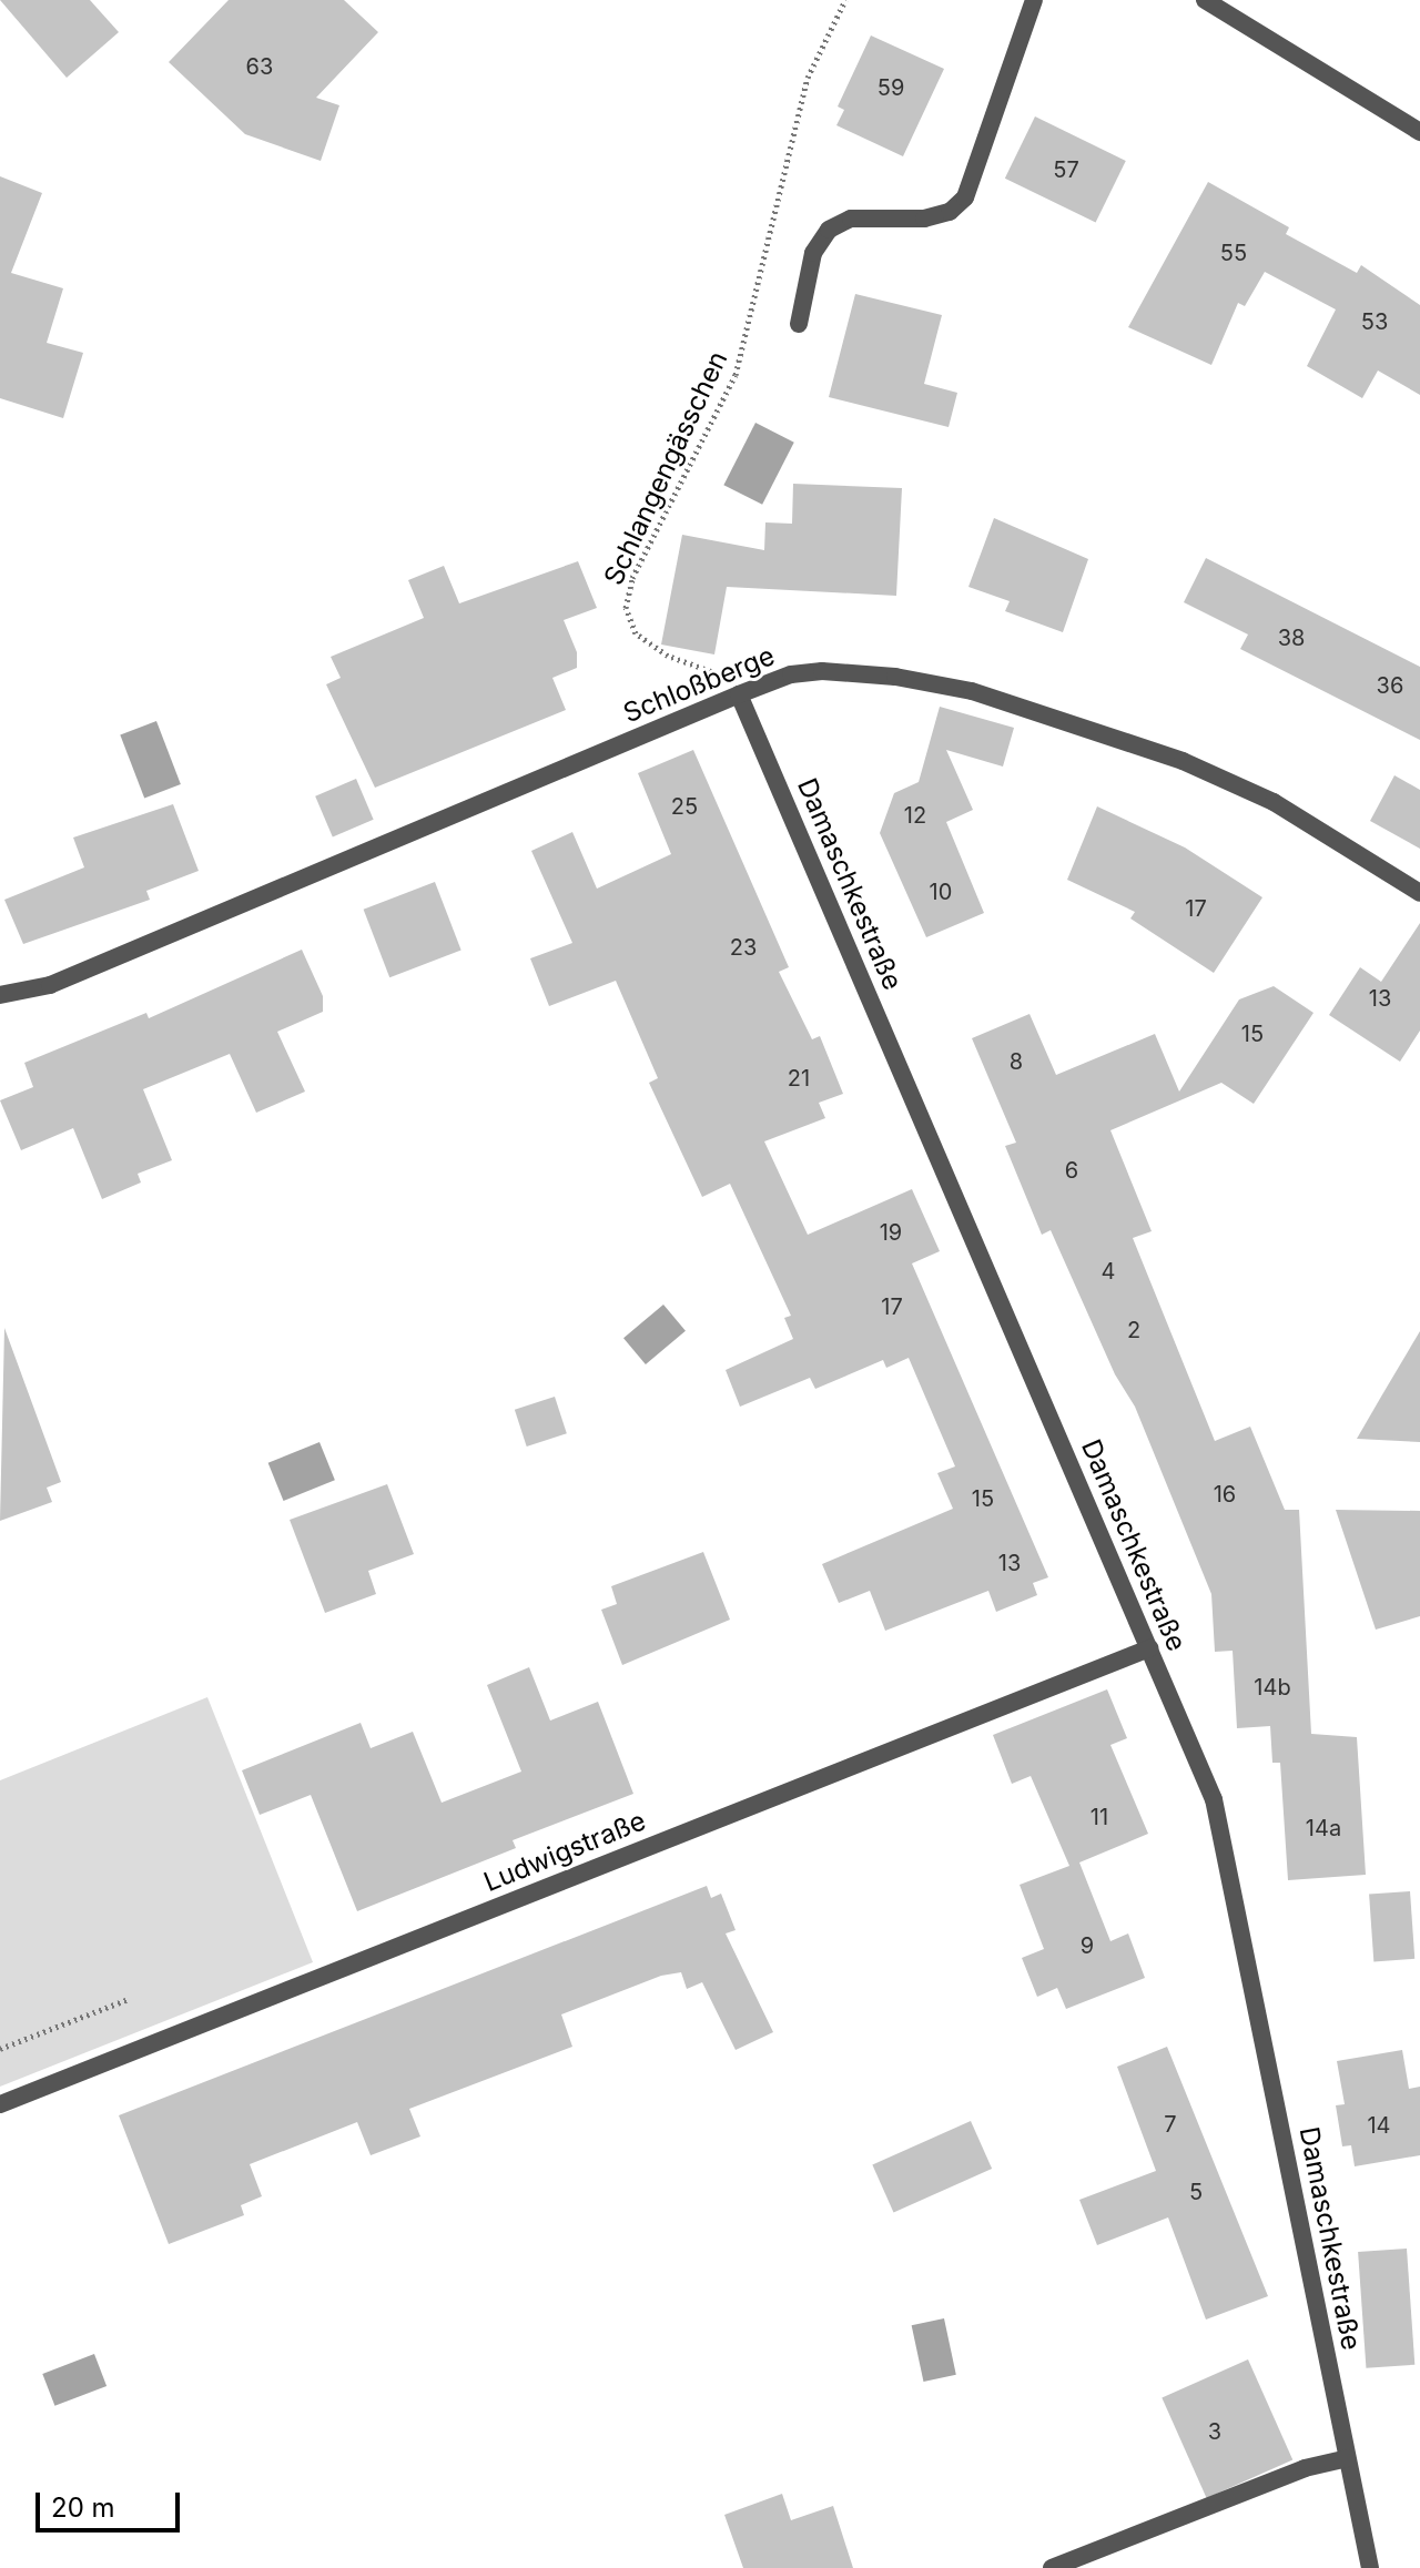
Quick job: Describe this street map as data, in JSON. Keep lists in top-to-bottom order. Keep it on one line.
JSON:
{"streets":{"street":["Schloßberge","Damaschkestraße","Ludwigstraße"],"path":["Schlangengässchen"]},"crossings":[["Schlangengässchen","Schloßberge"],["Schlangengässchen","Damaschkestraße"],["Schloßberge","Damaschkestraße"],["Damaschkestraße","Ludwigstraße"]],"house_numbers":["63","59","57","55","53","38","36","25","12","10","17","23","13","15","8","21","6","19","4","17","2","16","15","13","14b","11","14a","9","7","14","5","3"],"scale_bar":"20 m"}
